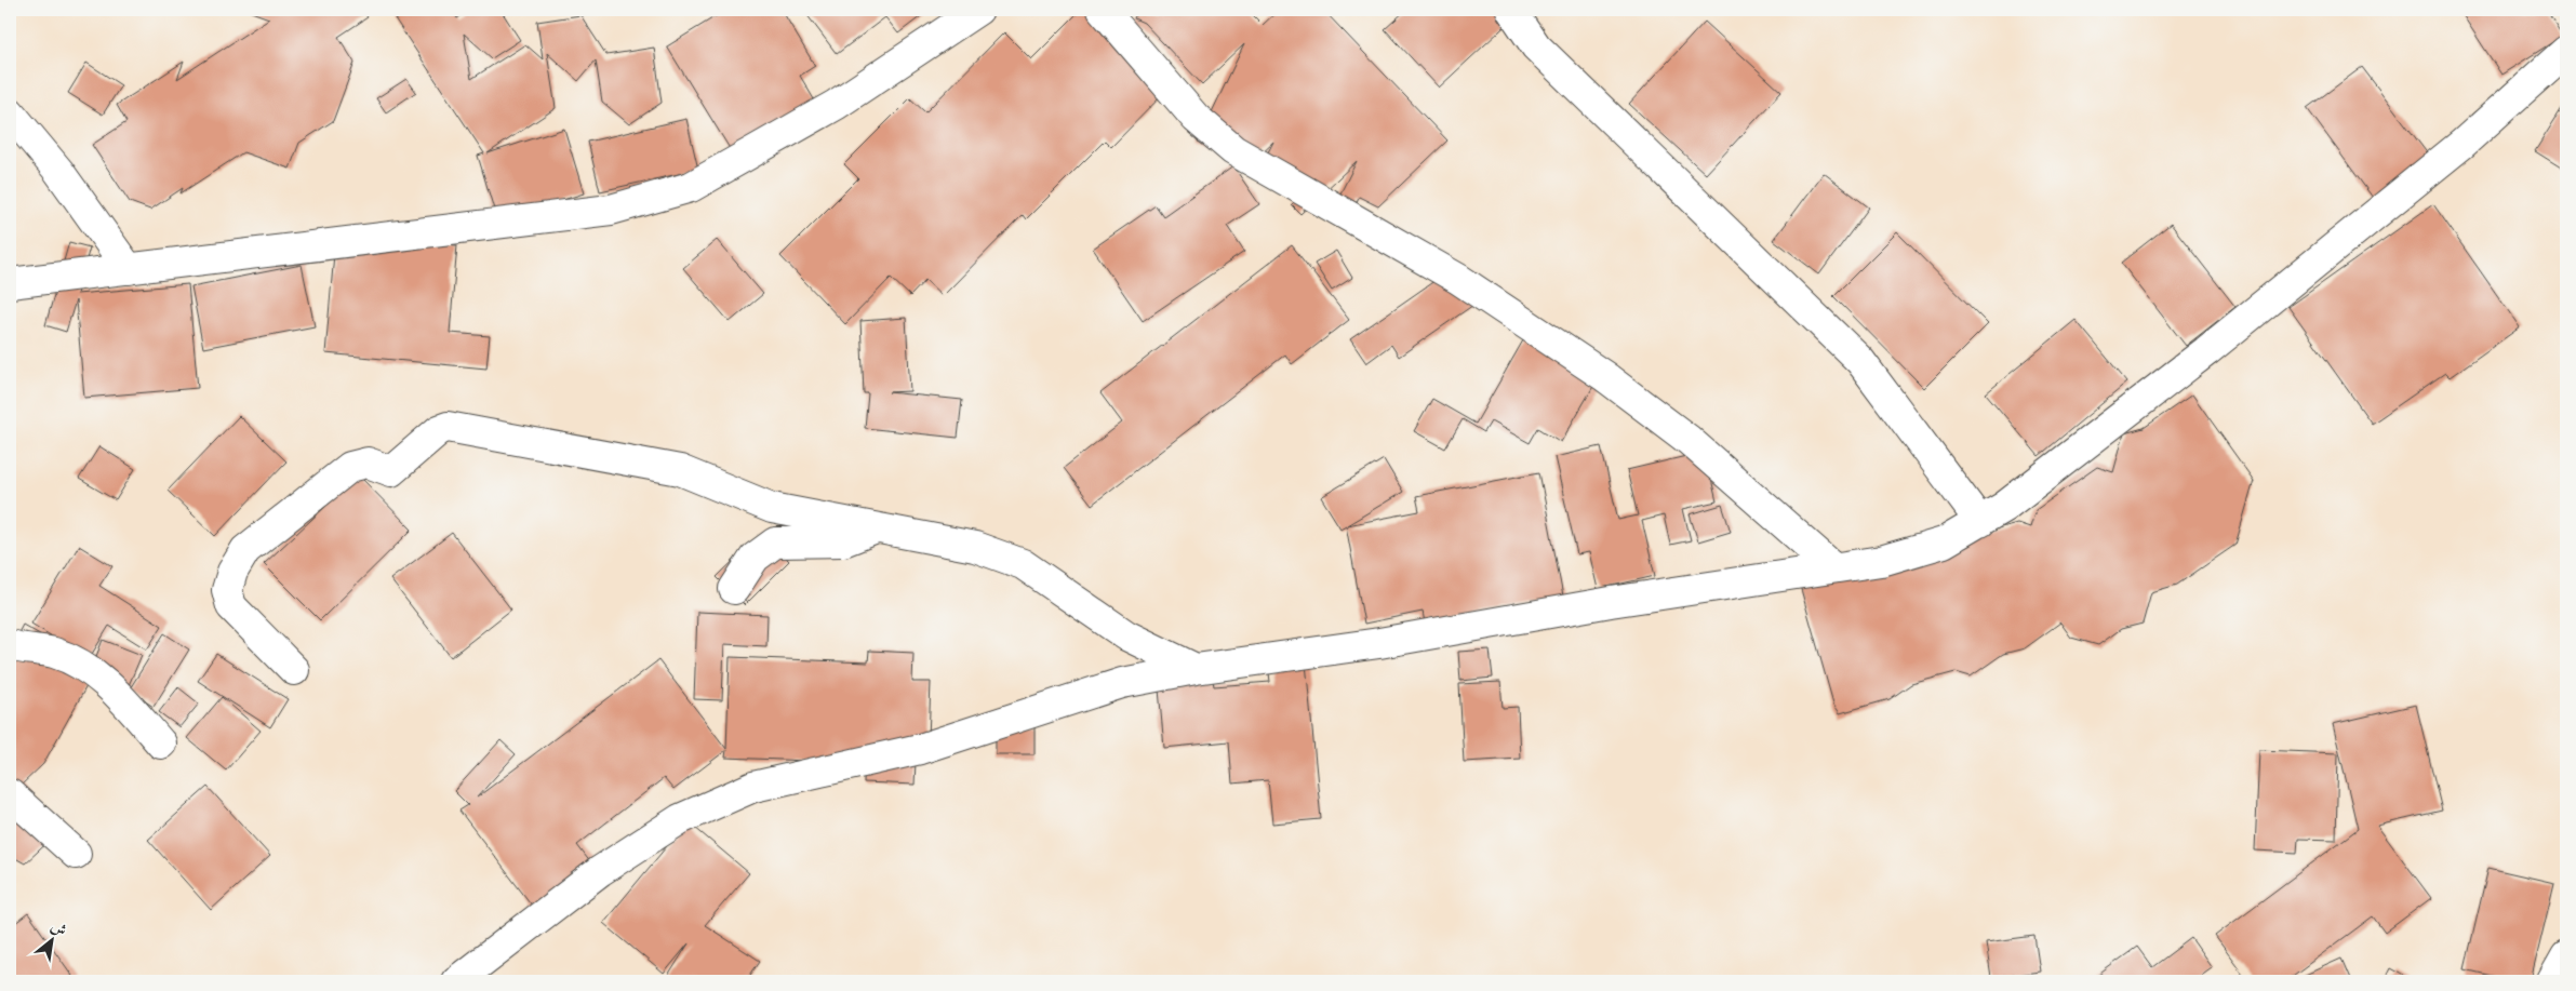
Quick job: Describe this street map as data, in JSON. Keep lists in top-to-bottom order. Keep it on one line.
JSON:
{"north":"top right"}
